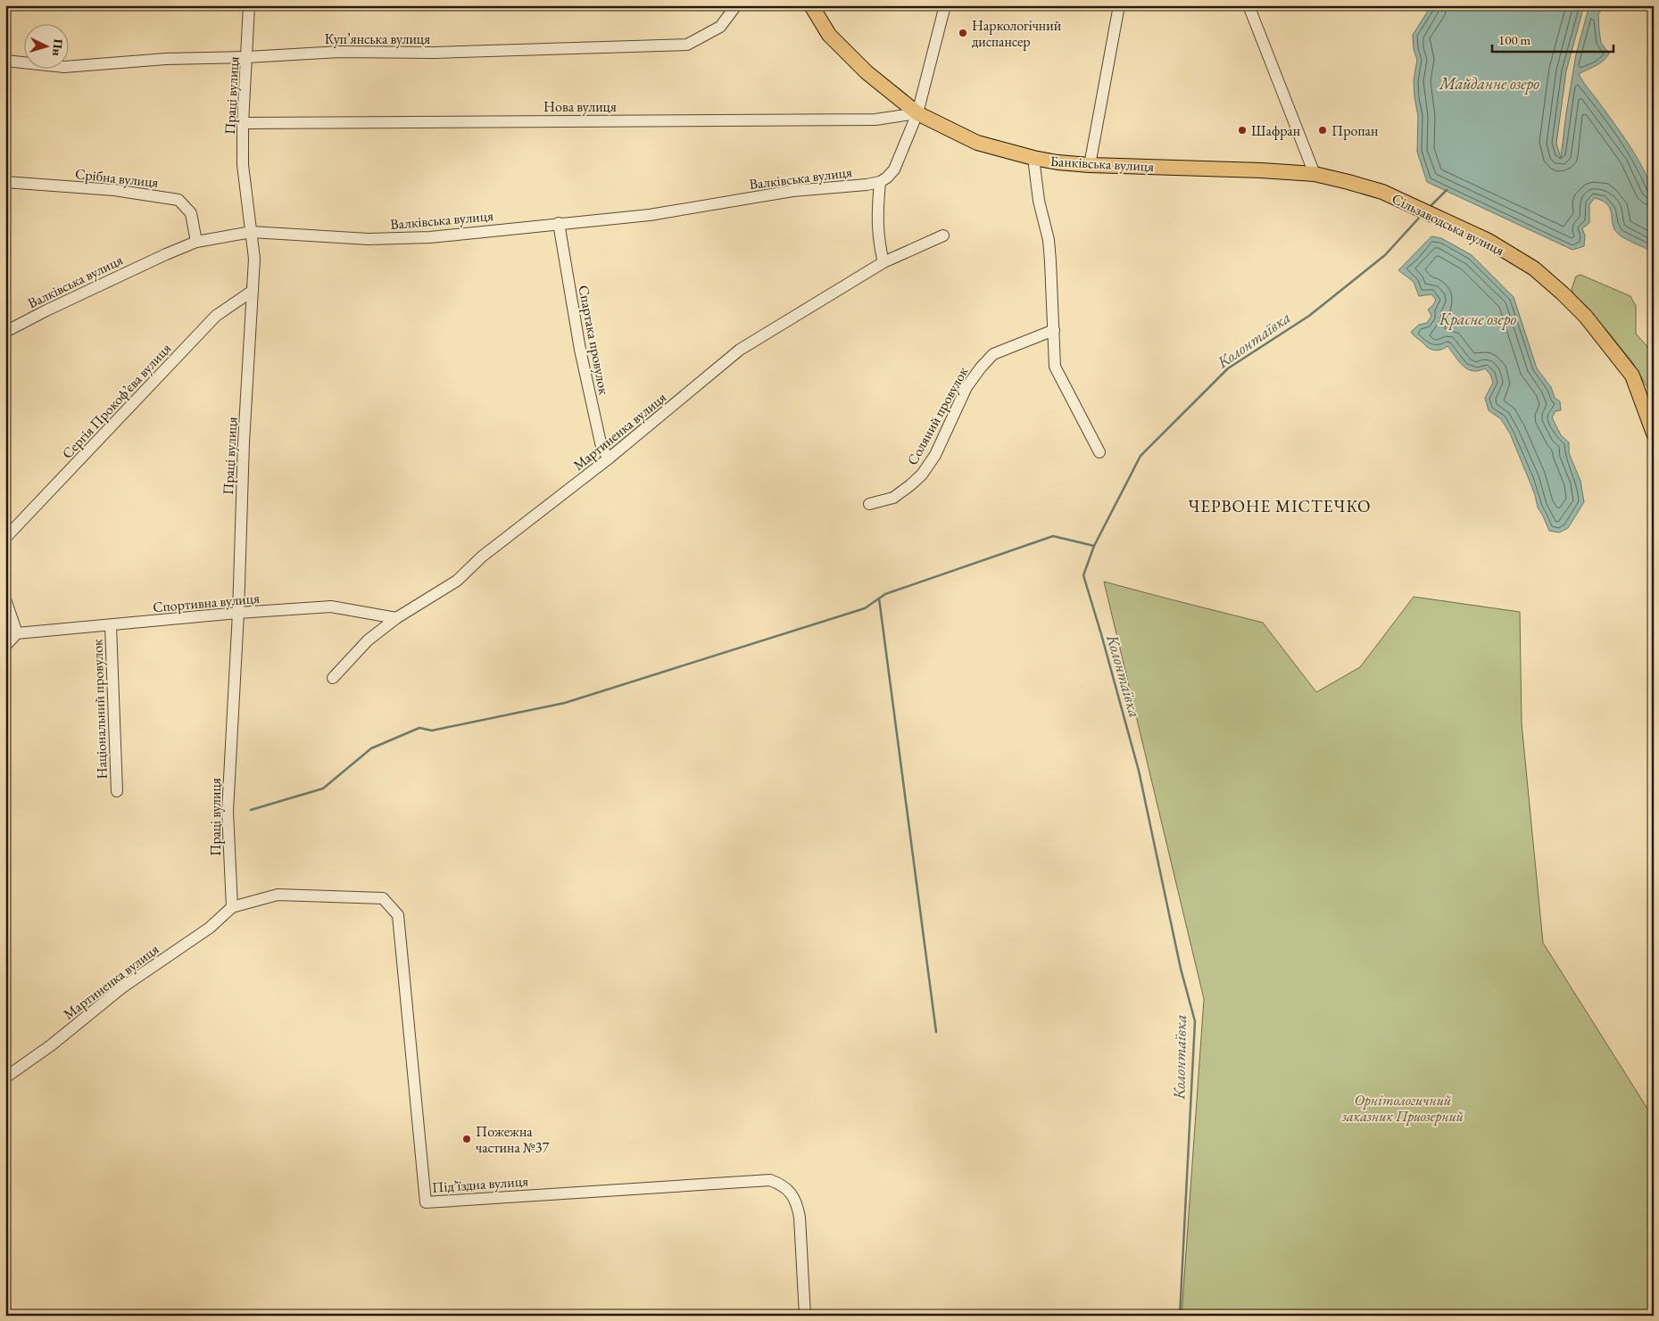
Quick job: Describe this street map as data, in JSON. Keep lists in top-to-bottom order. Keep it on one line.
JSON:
{"streets":{"main road":["Банківська вулиця","Сільзаводська вулиця"],"street":["Куп’янська вулиця","Праці вулиця","Нова вулиця","Срібна вулиця","Валківська вулиця","Спартака провулок","Сергія Прокоф’єва вулиця","Соляний провулок","Мартиненка вулиця","Спортивна вулиця","Національний провулок","Під’їздна вулиця"]},"crossings":[["Куп’янська вулиця","Праці вулиця"],["Праці вулиця","Нова вулиця"],["Праці вулиця","Валківська вулиця"],["Праці вулиця","Сергія Прокоф’єва вулиця"],["Праці вулиця","Мартиненка вулиця"],["Праці вулиця","Спортивна вулиця"],["Праці вулиця","Під’їздна вулиця"],["Нова вулиця","Банківська вулиця"],["Банківська вулиця","Сільзаводська вулиця"],["Срібна вулиця","Валківська вулиця"],["Валківська вулиця","Спартака провулок"],["Спартака провулок","Мартиненка вулиця"],["Мартиненка вулиця","Спортивна вулиця"],["Мартиненка вулиця","Під’їздна вулиця"],["Спортивна вулиця","Національний провулок"]],"districts":["ЧЕРВОНЕ МІСТЕЧКО"],"water":["Майданне озеро","Красне озеро","Колонтаївка"],"parks":["Орнiтологичний заказник Приозерний"],"places":["Наркологічний диспансер","Шафран","Пропан","Пожежна частина №37"],"scale_bar":"100 m","north":"right"}
